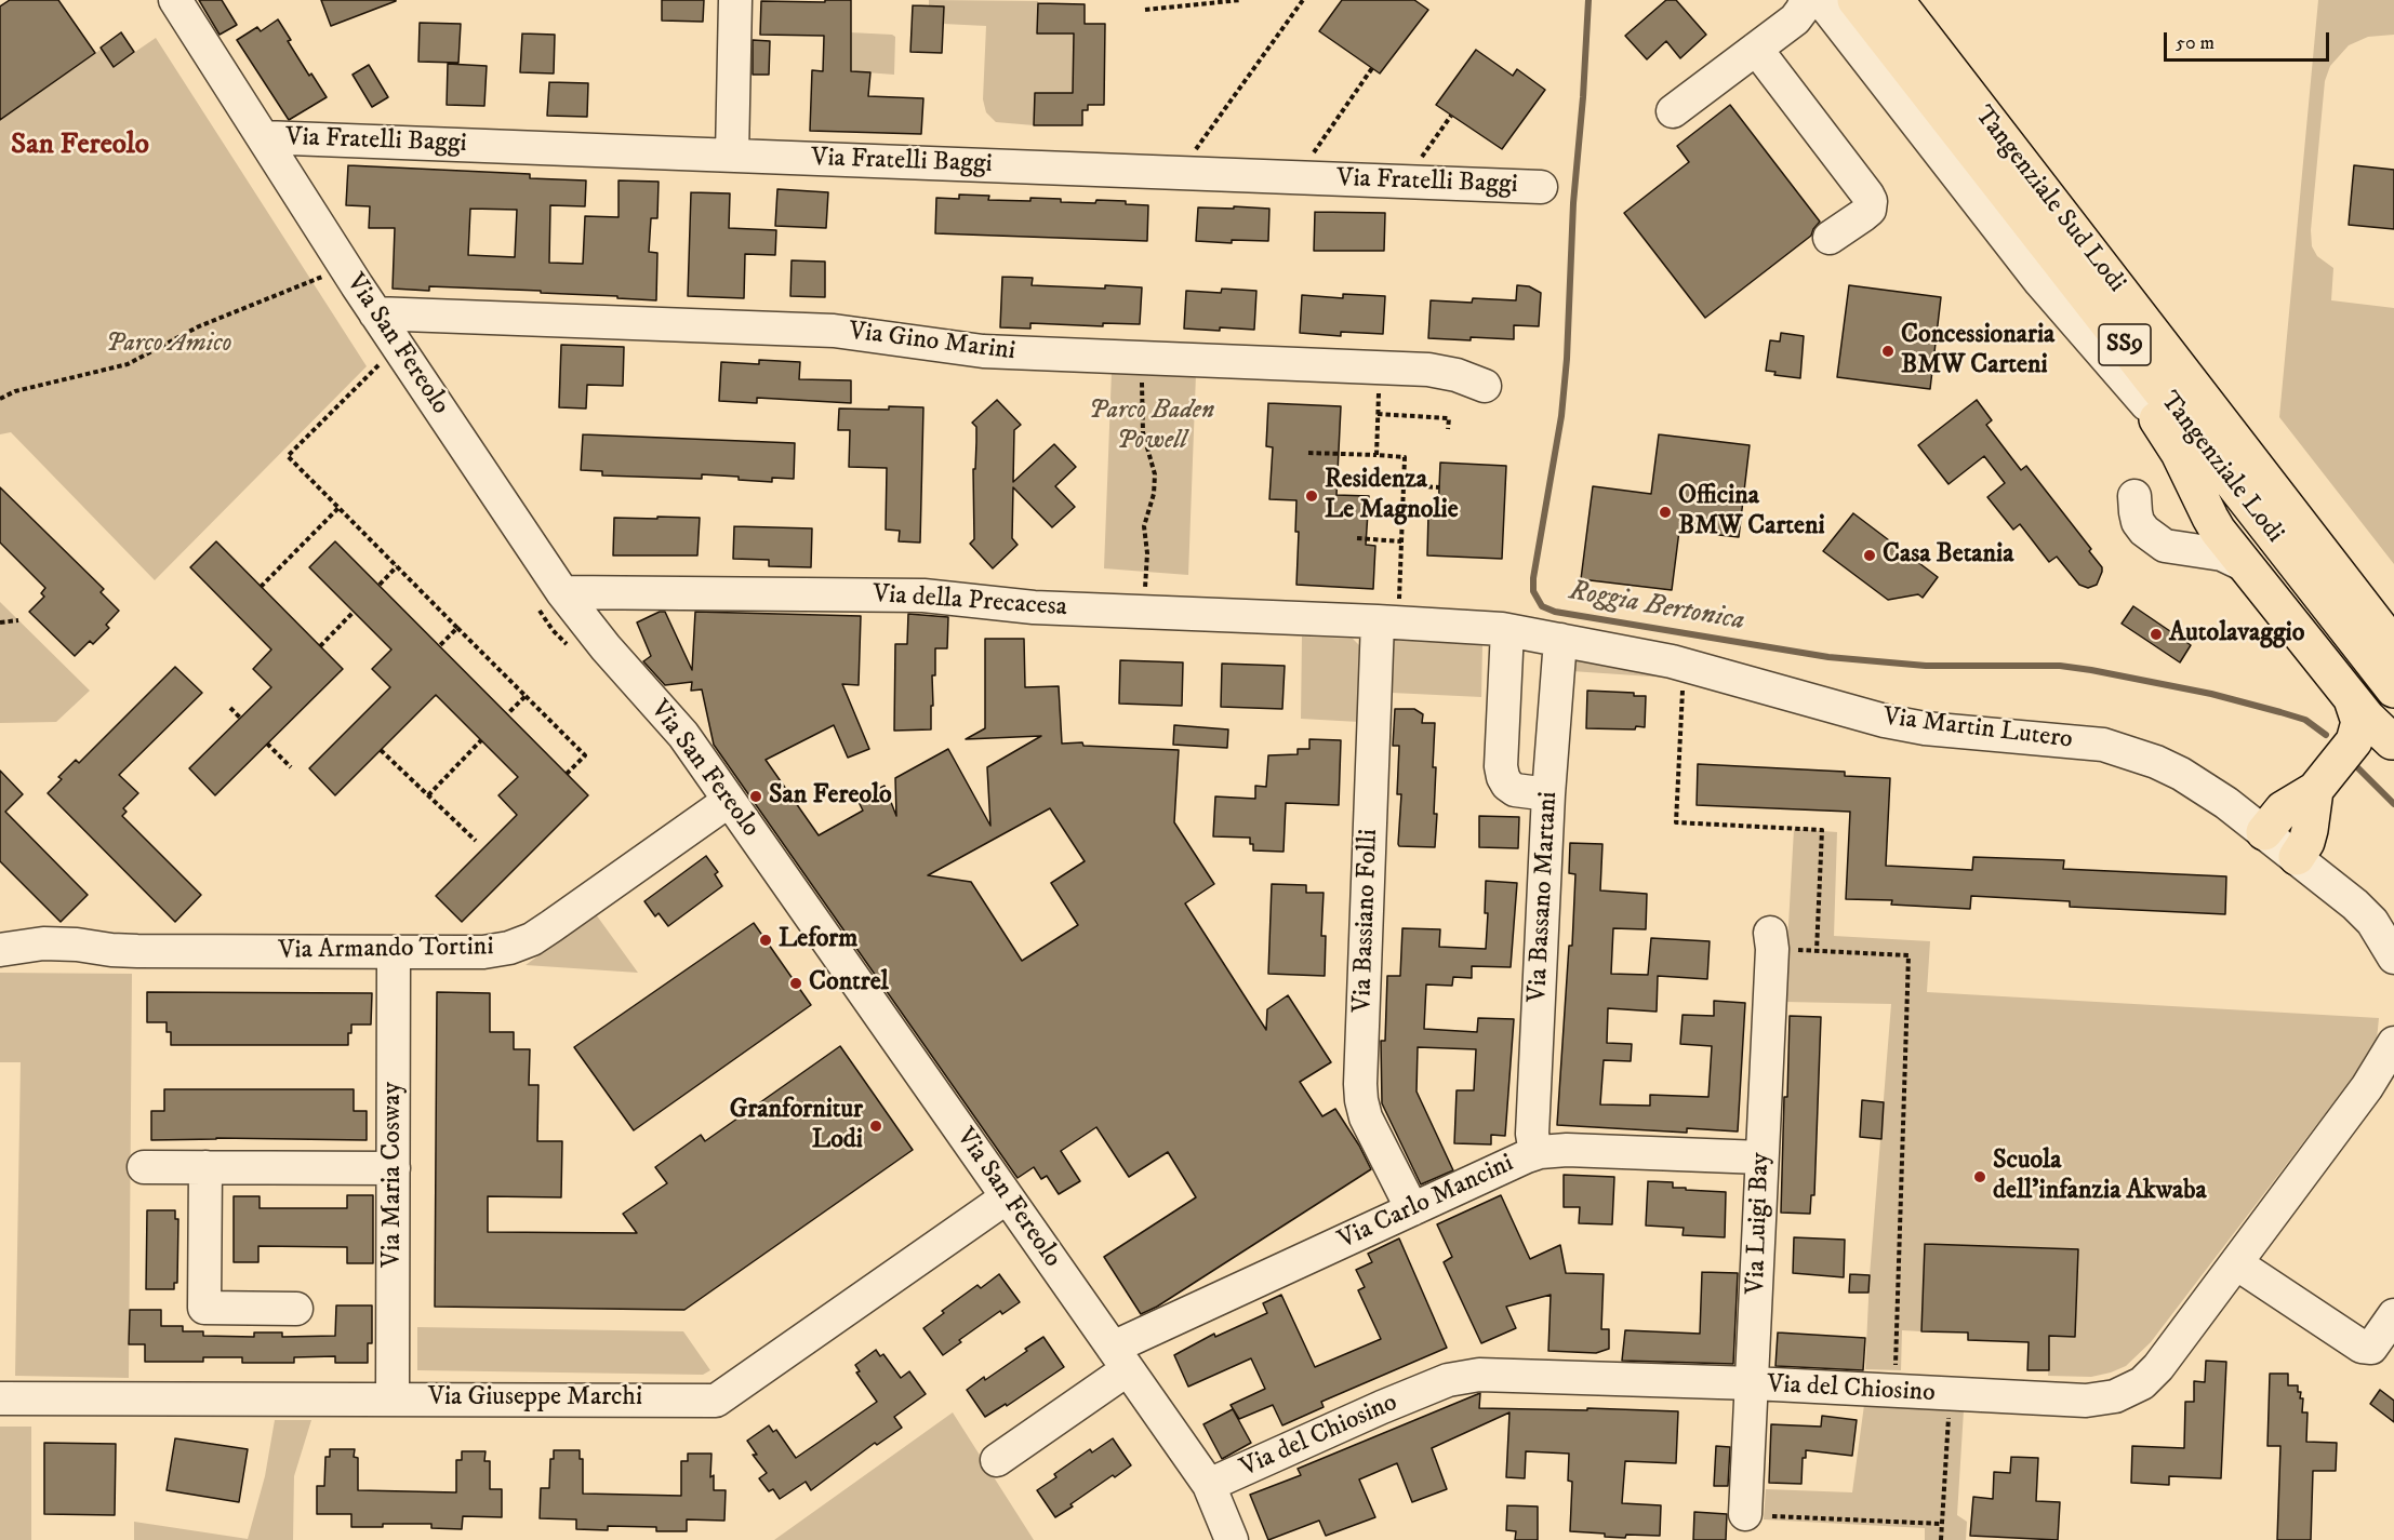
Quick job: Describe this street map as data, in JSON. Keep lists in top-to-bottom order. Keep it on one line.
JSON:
{"streets":{"highway":["Tangenziale Sud Lodi","SS9","Tangenziale Lodi"],"street":["Via Fratelli Baggi","Via Gino Marini","Via San Fereolo","Via della Precacesa","Via Martin Lutero","Via Bassano Martani","Via Bassiano Folli","Via Armando Tortini","Via Maria Cosway","Via Carlo Mancini","Via Luigi Bay","Via del Chiosino","Via Giuseppe Marchi"]},"crossings":[["Via Fratelli Baggi","Via San Fereolo"],["Via Gino Marini","Via San Fereolo"],["Via San Fereolo","Via della Precacesa"],["Via San Fereolo","Via Armando Tortini"],["Via San Fereolo","Via Carlo Mancini"],["Via San Fereolo","Via del Chiosino"],["Via San Fereolo","Via Giuseppe Marchi"],["Via della Precacesa","Via Martin Lutero"],["Via della Precacesa","Via Bassiano Folli"],["Via Martin Lutero","Via Bassano Martani"],["Via Martin Lutero","Via Bassiano Folli"],["Via Bassano Martani","Via Carlo Mancini"],["Via Bassiano Folli","Via Carlo Mancini"],["Via Armando Tortini","Via Maria Cosway"],["Via Maria Cosway","Via Giuseppe Marchi"],["Via Carlo Mancini","Via Luigi Bay"],["Via Luigi Bay","Via del Chiosino"]],"districts":["San Fereolo"],"water":["Roggia Bertonica"],"parks":["Parco Amico","Parco Baden Powell"],"places":["Concessionaria BMW Carteni","Residenza Le Magnolie","Officina BMW Carteni","Casa Betania","Autolavaggio","San Fereolo","Leform","Contrel","Granfornitur Lodi","Scuola dell'infanzia Akwaba"],"scale_bar":"50 m"}
